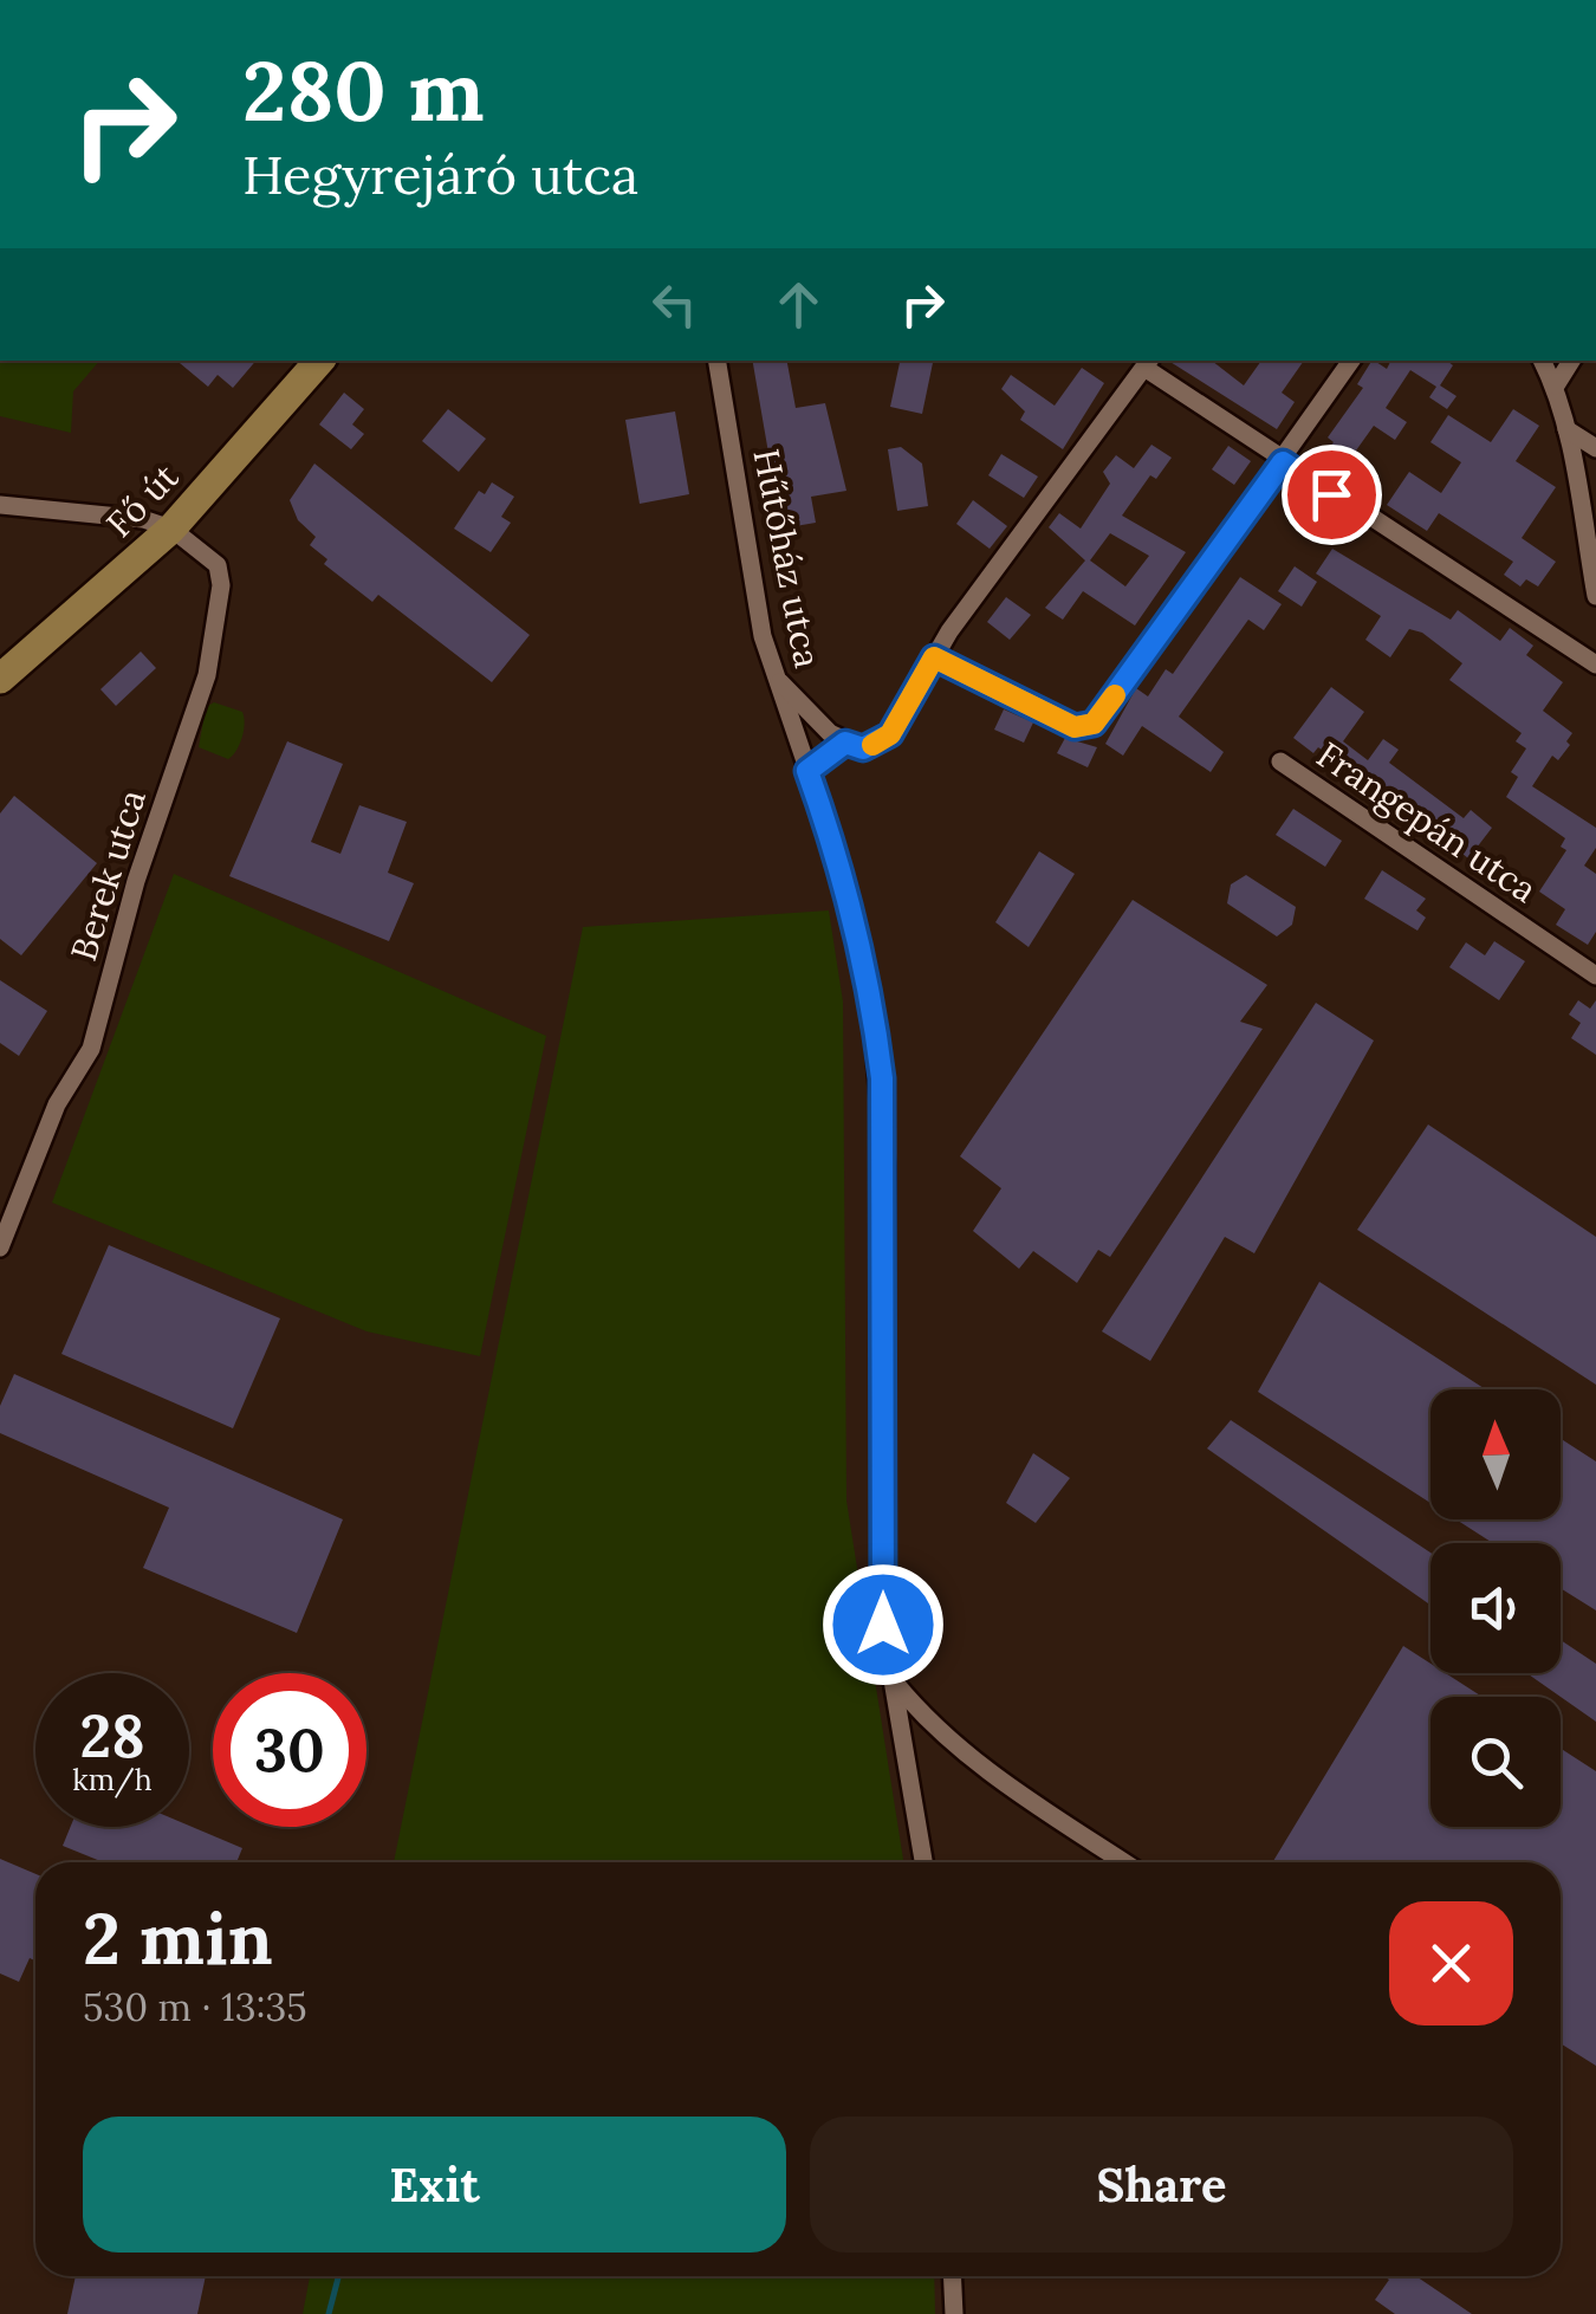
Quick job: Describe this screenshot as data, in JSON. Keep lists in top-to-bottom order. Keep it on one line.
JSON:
{"streets":{"main road":["Fő út"],"street":["Hűtőház utca","Frangepán utca","Berek utca"]},"crossings":[["Fő út","Berek utca"]],"north":"top","page":{"turn":["280 m","Hegyrejáró utca"],"speed":"28 km/h","limit":"30","heading":["2 min","530 m · 13:35"],"buttons":["Exit","Share"]}}
